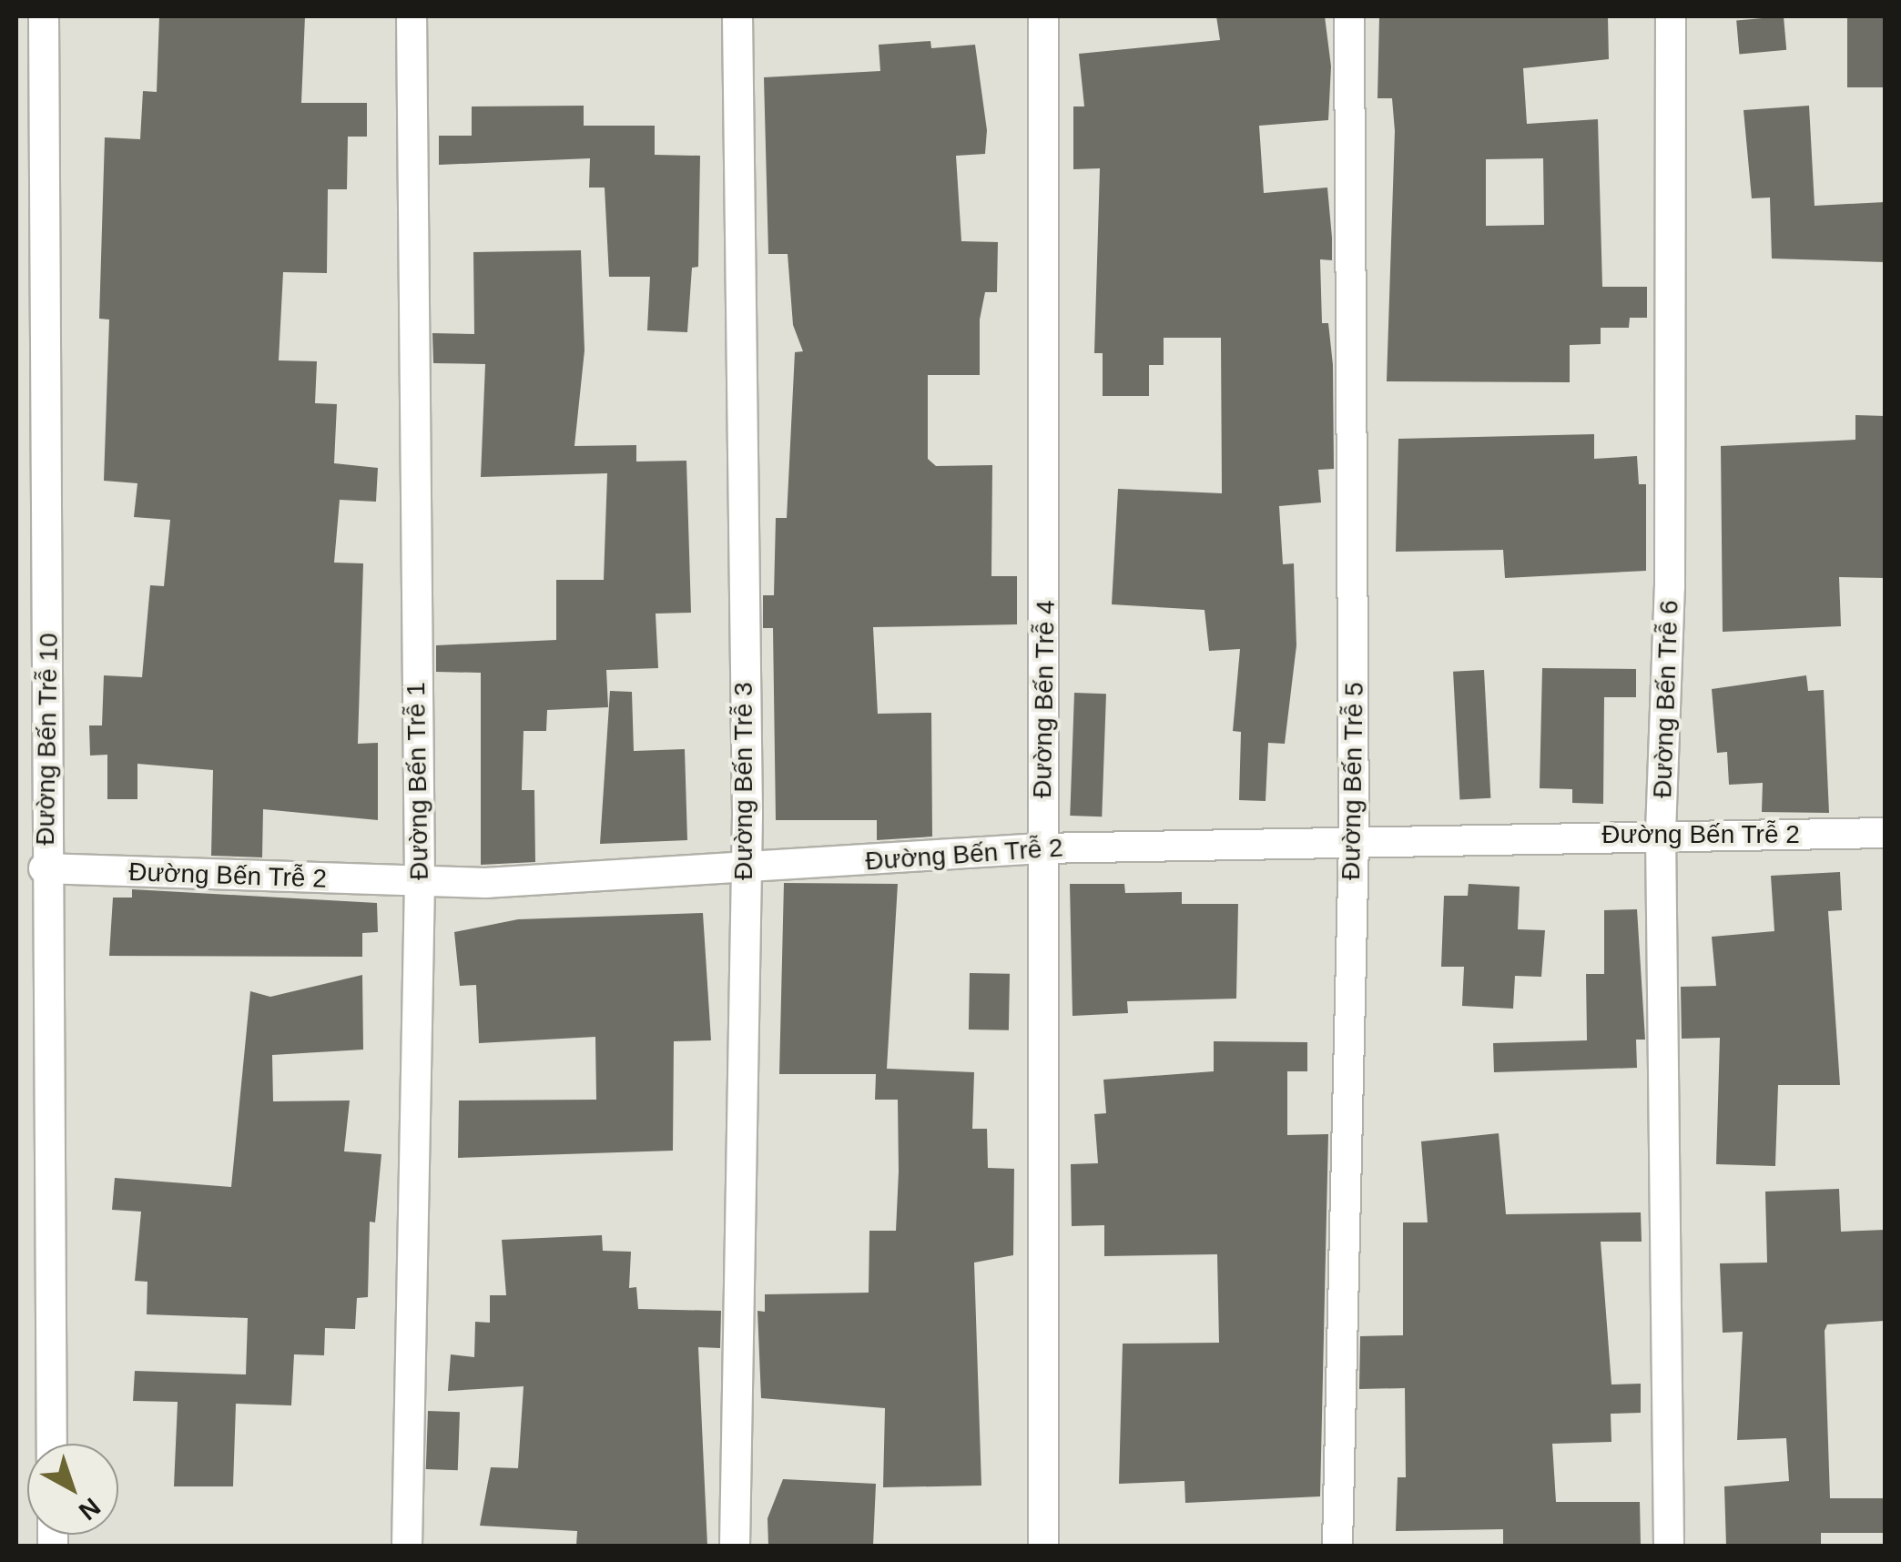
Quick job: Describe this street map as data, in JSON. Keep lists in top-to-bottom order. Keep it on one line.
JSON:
{"streets":{"street":["Đường Bến Trễ 4","Đường Bến Trễ 6","Đường Bến Trễ 10","Đường Bến Trễ 1","Đường Bến Trễ 3","Đường Bến Trễ 5","Đường Bến Trễ 2"]},"crossings":[["Đường Bến Trễ 4","Đường Bến Trễ 2"],["Đường Bến Trễ 6","Đường Bến Trễ 2"],["Đường Bến Trễ 10","Đường Bến Trễ 2"],["Đường Bến Trễ 1","Đường Bến Trễ 2"],["Đường Bến Trễ 3","Đường Bến Trễ 2"],["Đường Bến Trễ 5","Đường Bến Trễ 2"]],"north":"bottom right"}
